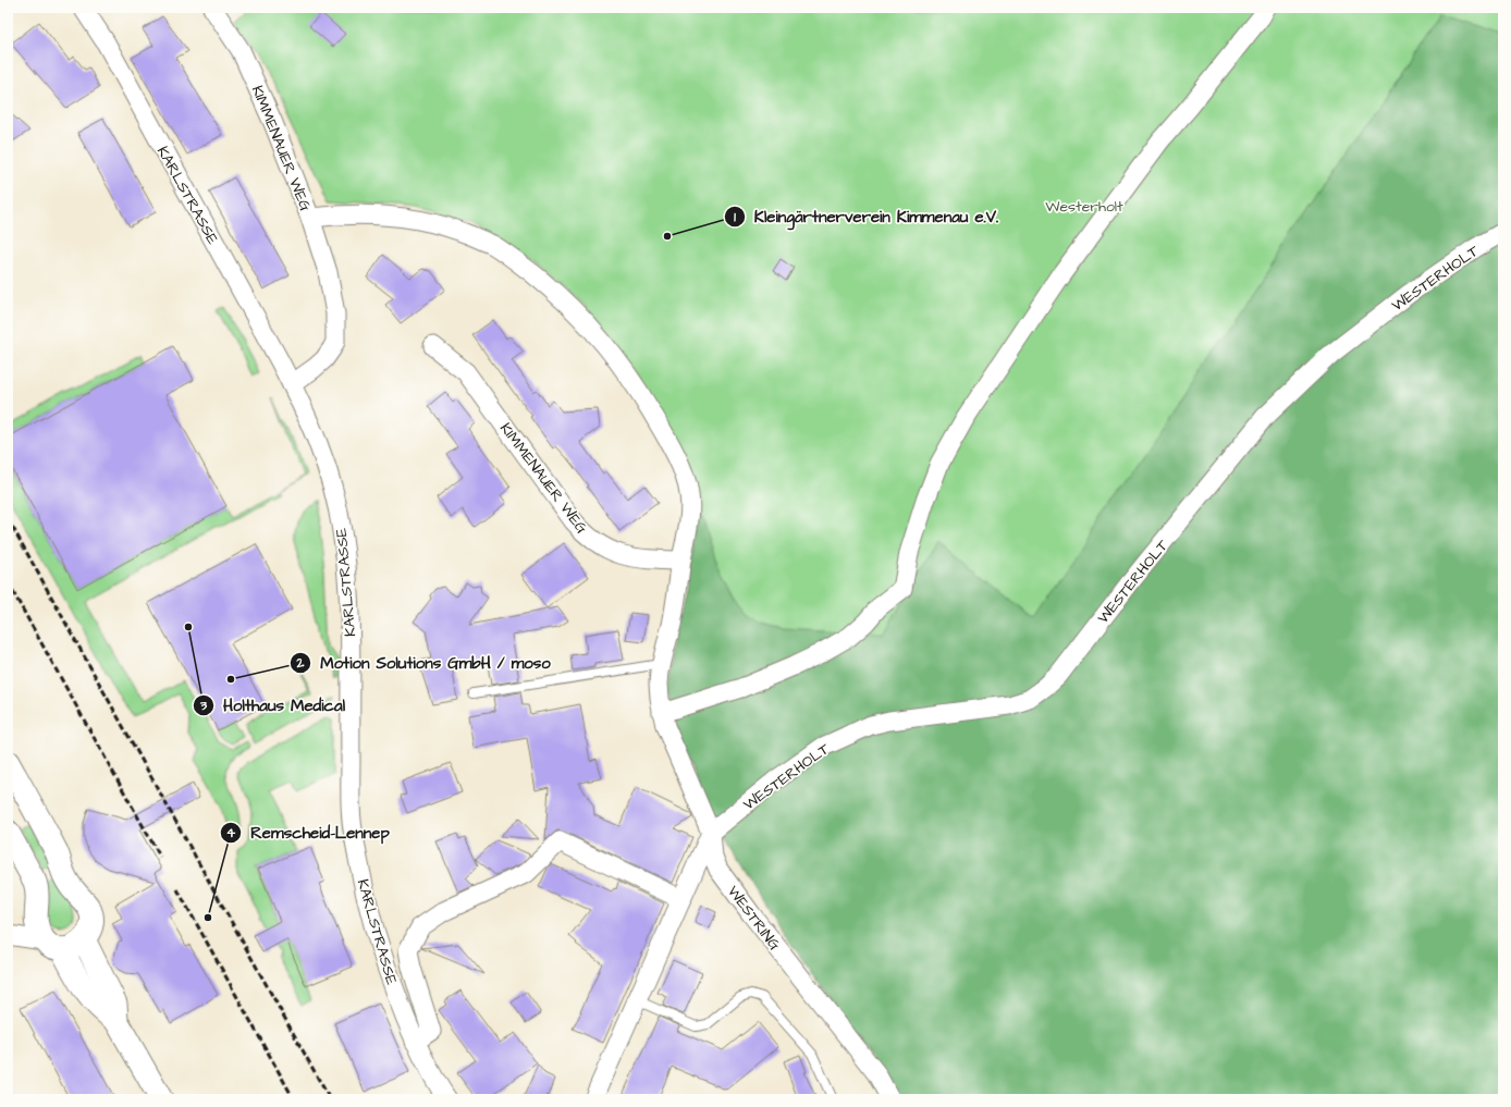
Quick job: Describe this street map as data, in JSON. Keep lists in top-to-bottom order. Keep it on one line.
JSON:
{"streets":{"street":["KIMMENAUER WEG","KARLSTRASSE","WESTERHOLT","WESTRING"]},"crossings":[["KIMMENAUER WEG","WESTRING"],["WESTERHOLT","WESTRING"]],"parks":["Westerholt"],"places":["Kleingärtnerverein Kimmenau e.V.","Holthaus Medical","Motion Solutions GmbH / moso","Remscheid-Lennep"]}
